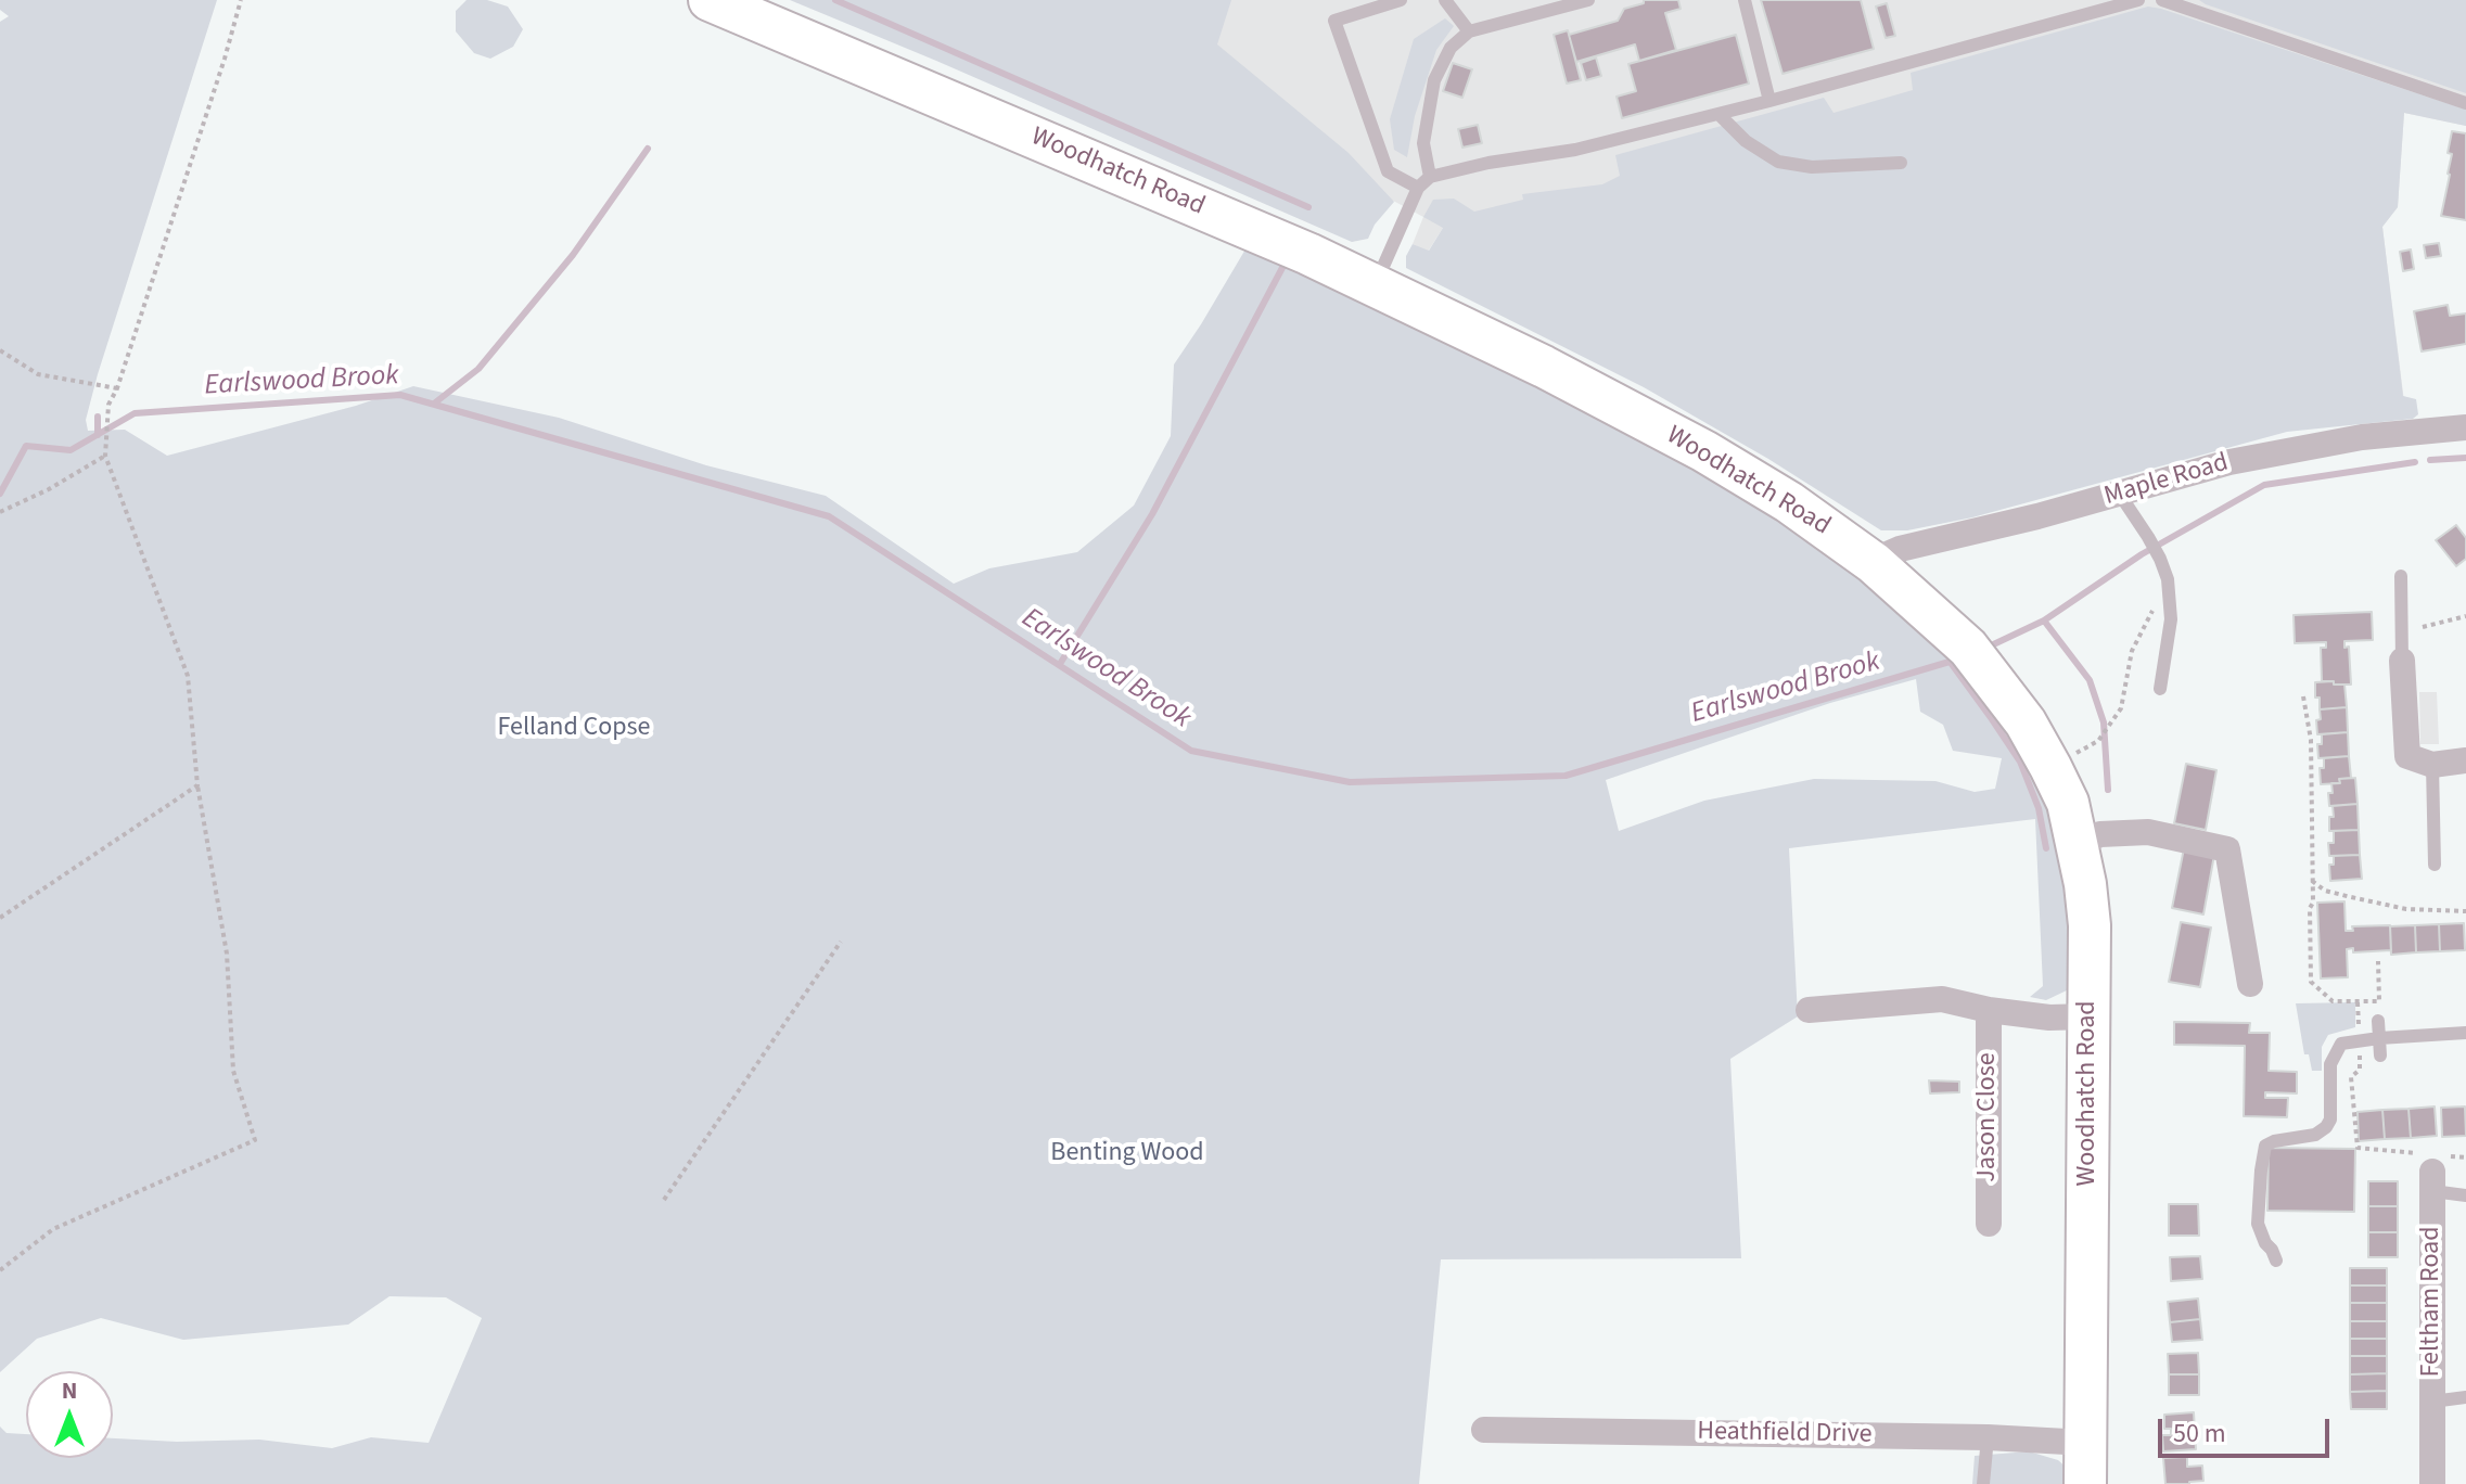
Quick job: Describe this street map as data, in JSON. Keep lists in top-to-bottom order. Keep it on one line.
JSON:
{"streets":{"main road":["Woodhatch Road"],"street":["Maple Road","Jason Close","Feltham Road","Heathfield Drive"]},"crossings":[["Woodhatch Road","Maple Road"],["Woodhatch Road","Heathfield Drive"]],"water":["Earlswood Brook"],"parks":["Felland Copse","Benting Wood"],"scale_bar":"50 m","north":"top"}
